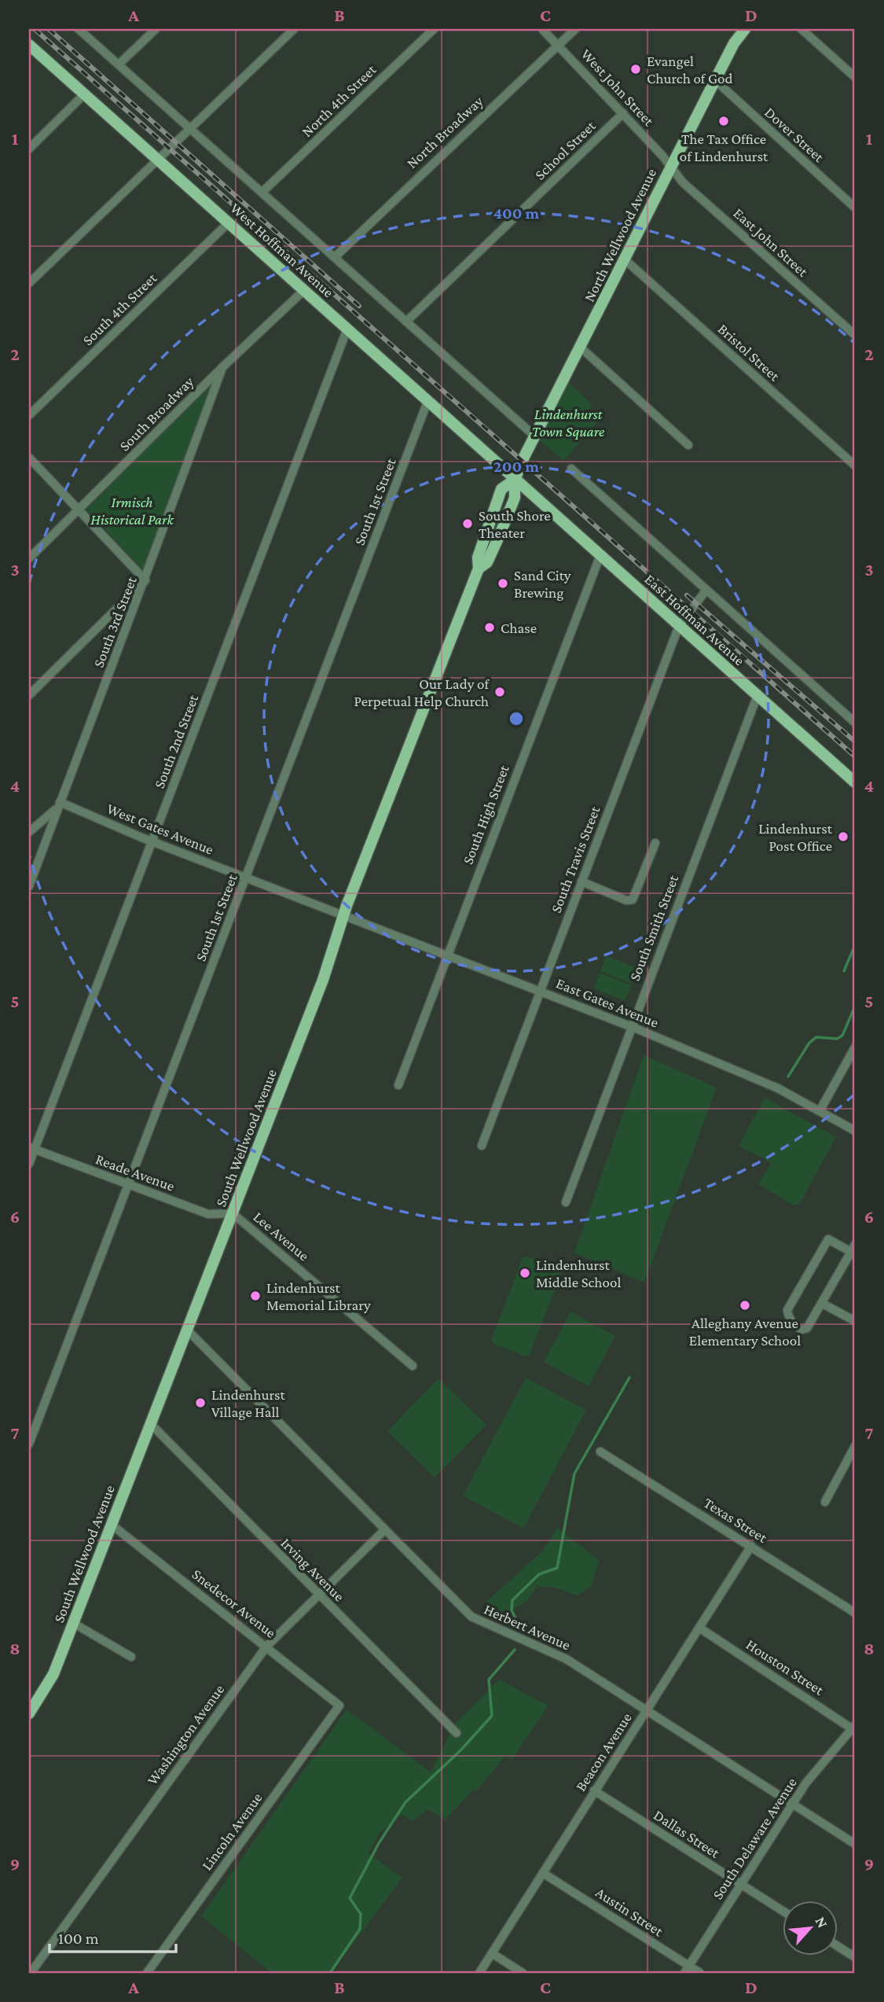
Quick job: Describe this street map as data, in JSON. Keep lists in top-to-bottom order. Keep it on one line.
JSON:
{"streets":{"main road":["North Wellwood Avenue","West Hoffman Avenue","East Hoffman Avenue","South Wellwood Avenue"],"street":["West John Street","North 4th Street","North Broadway","Dover Street","School Street","East John Street","South 4th Street","Bristol Street","South Broadway","South 1st Street","South 3rd Street","South 2nd Street","South High Street","West Gates Avenue","South Travis Street","South Smith Street","East Gates Avenue","Reade Avenue","Lee Avenue","Texas Street","Irving Avenue","Snedecor Avenue","Herbert Avenue","Houston Street","Washington Avenue","Beacon Avenue","Lincoln Avenue","Dallas Street","South Delaware Avenue","Austin Street"]},"crossings":[["West John Street","North Broadway"],["West John Street","School Street"],["West John Street","North Wellwood Avenue"],["West John Street","East John Street"],["North 4th Street","West Hoffman Avenue"],["North Broadway","West Hoffman Avenue"],["Dover Street","North Wellwood Avenue"],["School Street","West Hoffman Avenue"],["North Wellwood Avenue","East John Street"],["North Wellwood Avenue","West Hoffman Avenue"],["North Wellwood Avenue","Bristol Street"],["North Wellwood Avenue","South Wellwood Avenue"],["West Hoffman Avenue","South 4th Street"],["West Hoffman Avenue","South Broadway"],["West Hoffman Avenue","South 1st Street"],["West Hoffman Avenue","East Hoffman Avenue"],["West Hoffman Avenue","South 2nd Street"],["West Hoffman Avenue","South Wellwood Avenue"],["South Broadway","South 3rd Street"],["South 1st Street","West Gates Avenue"],["South 1st Street","Reade Avenue"],["East Hoffman Avenue","South High Street"],["East Hoffman Avenue","South Travis Street"],["East Hoffman Avenue","South Smith Street"],["East Hoffman Avenue","South Wellwood Avenue"],["South 3rd Street","West Gates Avenue"],["South 2nd Street","West Gates Avenue"],["South 2nd Street","Reade Avenue"],["South High Street","East Gates Avenue"],["West Gates Avenue","East Gates Avenue"],["West Gates Avenue","South Wellwood Avenue"],["South Travis Street","East Gates Avenue"],["South Smith Street","East Gates Avenue"],["East Gates Avenue","South Wellwood Avenue"],["South Wellwood Avenue","Reade Avenue"],["South Wellwood Avenue","Lee Avenue"],["South Wellwood Avenue","Irving Avenue"],["South Wellwood Avenue","Snedecor Avenue"],["South Wellwood Avenue","Herbert Avenue"],["Reade Avenue","Lee Avenue"],["Texas Street","Beacon Avenue"],["Irving Avenue","Washington Avenue"],["Snedecor Avenue","Washington Avenue"],["Snedecor Avenue","Lincoln Avenue"],["Herbert Avenue","Washington Avenue"],["Herbert Avenue","Beacon Avenue"],["Herbert Avenue","South Delaware Avenue"],["Houston Street","Beacon Avenue"],["Houston Street","South Delaware Avenue"],["Beacon Avenue","Dallas Street"],["Beacon Avenue","Austin Street"],["Dallas Street","South Delaware Avenue"],["South Delaware Avenue","Austin Street"]],"parks":["Lindenhurst Town Square","Irmisch Historical Park"],"places":["Evangel Church of God","The Tax Office of Lindenhurst","South Shore Theater","Sand City Brewing","Chase","Our Lady of Perpetual Help Church","Lindenhurst Post Office","Lindenhurst Middle School","Lindenhurst Memorial Library","Alleghany Avenue Elementary School","Lindenhurst Village Hall"],"scale_bar":"100 m","north":"top right","grid":{"columns":["A","B","C","D"],"rows":["1","2","3","4","5","6","7","8","9"]},"rings":["400 m","200 m"]}
